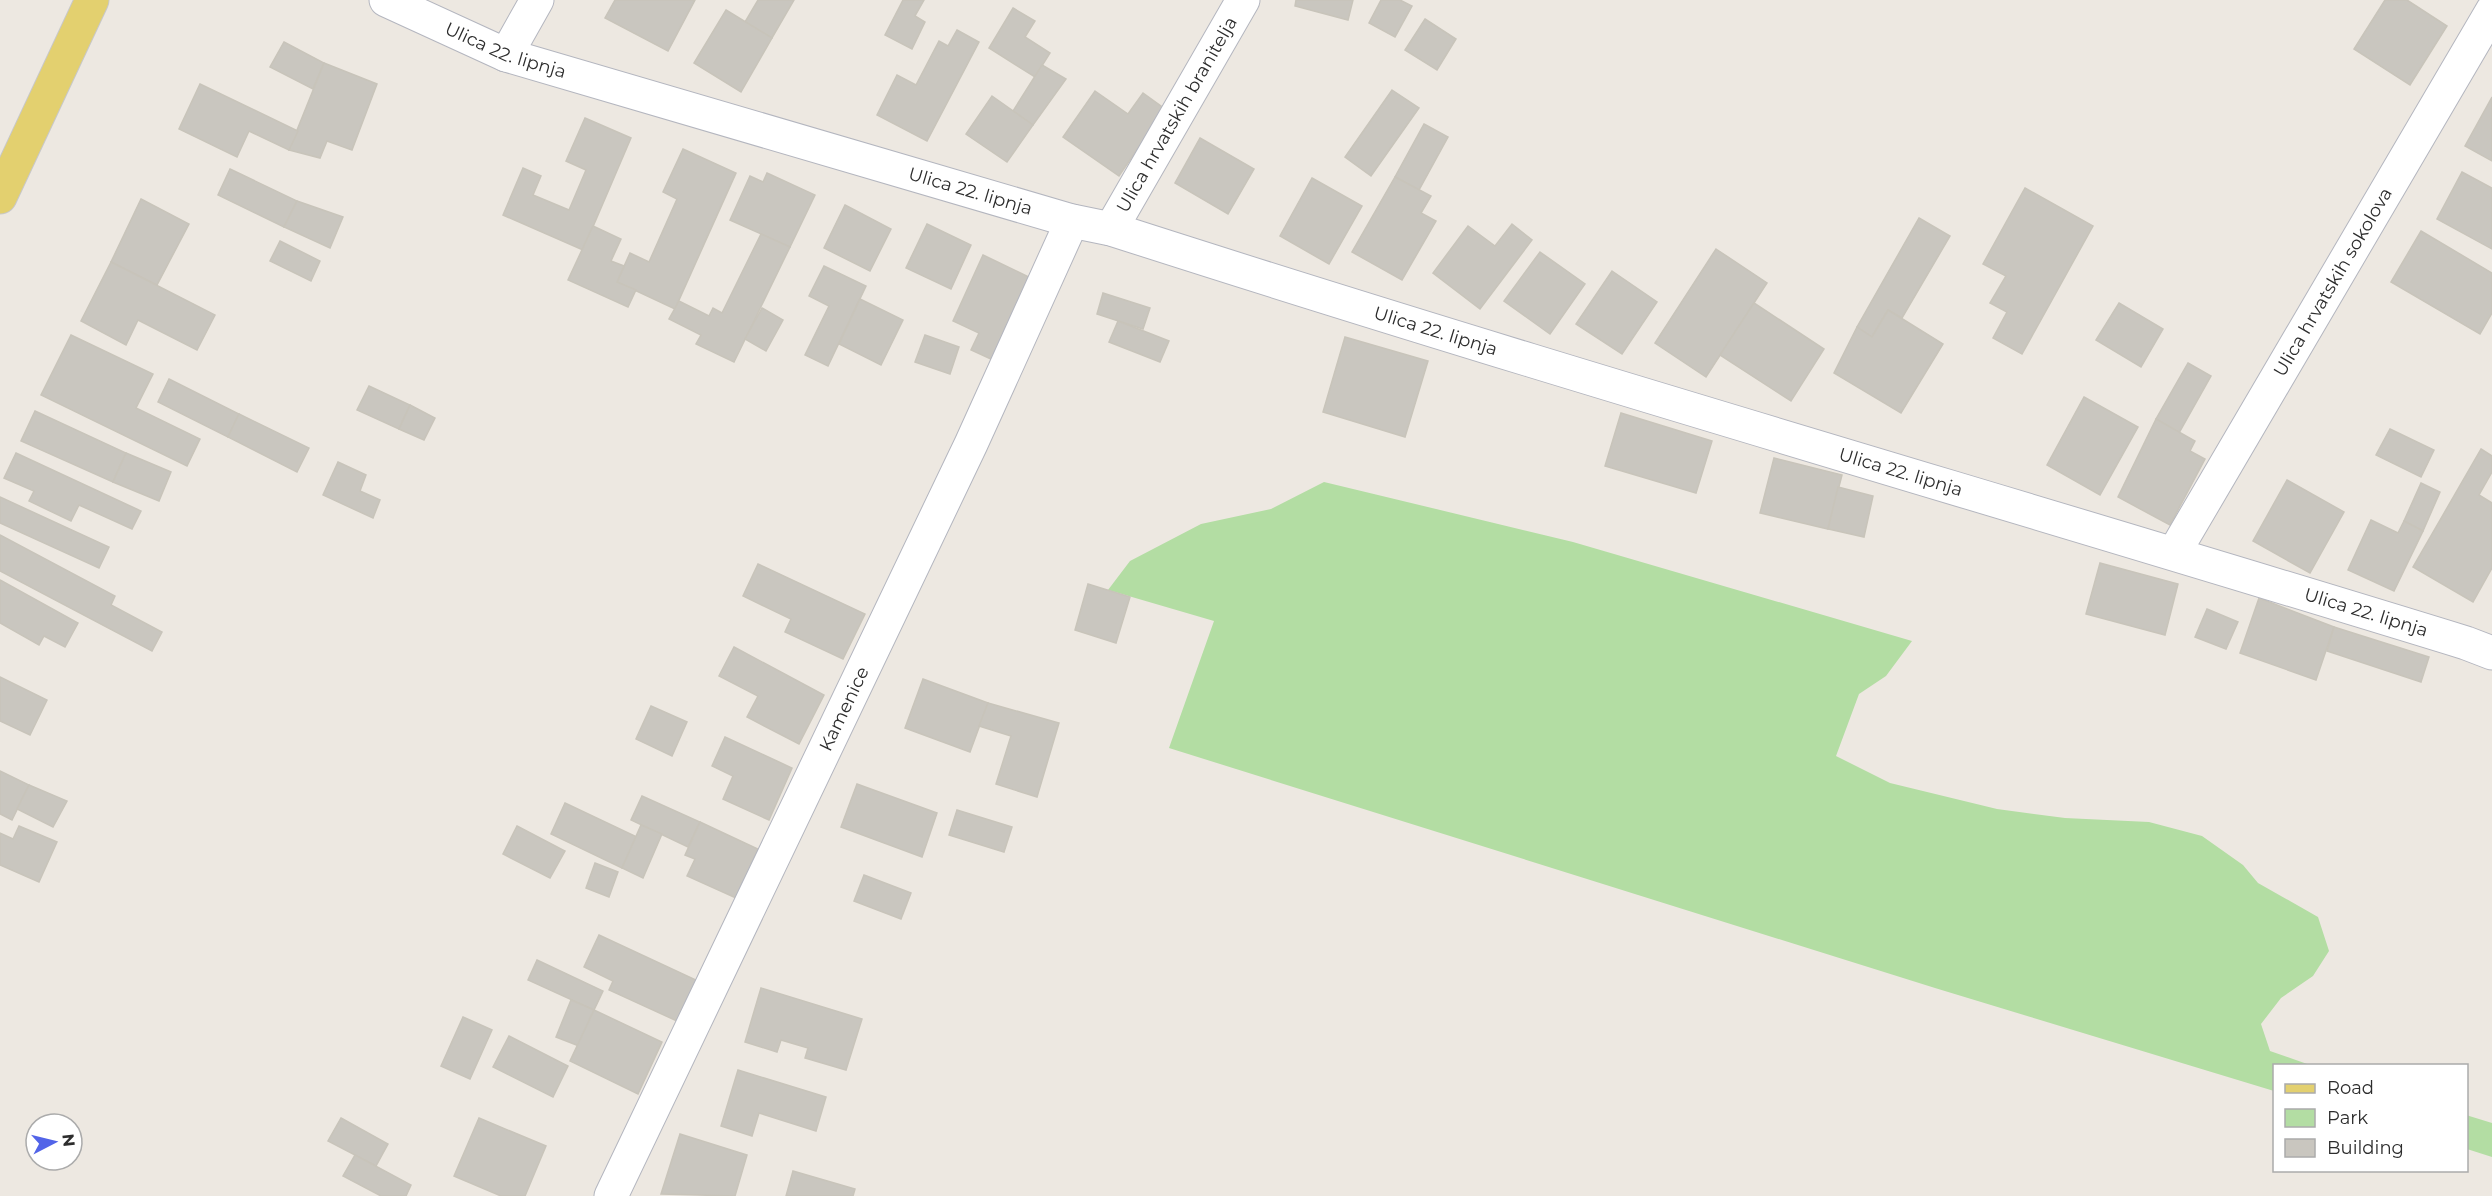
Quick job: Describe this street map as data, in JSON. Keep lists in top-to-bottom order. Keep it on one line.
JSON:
{"streets":{"street":["Ulica 22. lipnja","Ulica hrvatskih branitelja","Ulica hrvatskih sokolova","Kamenice"]},"crossings":[["Ulica 22. lipnja","Ulica hrvatskih branitelja"],["Ulica 22. lipnja","Ulica hrvatskih sokolova"],["Ulica 22. lipnja","Kamenice"]],"legend":["Road","Park","Building"],"north":"right"}
